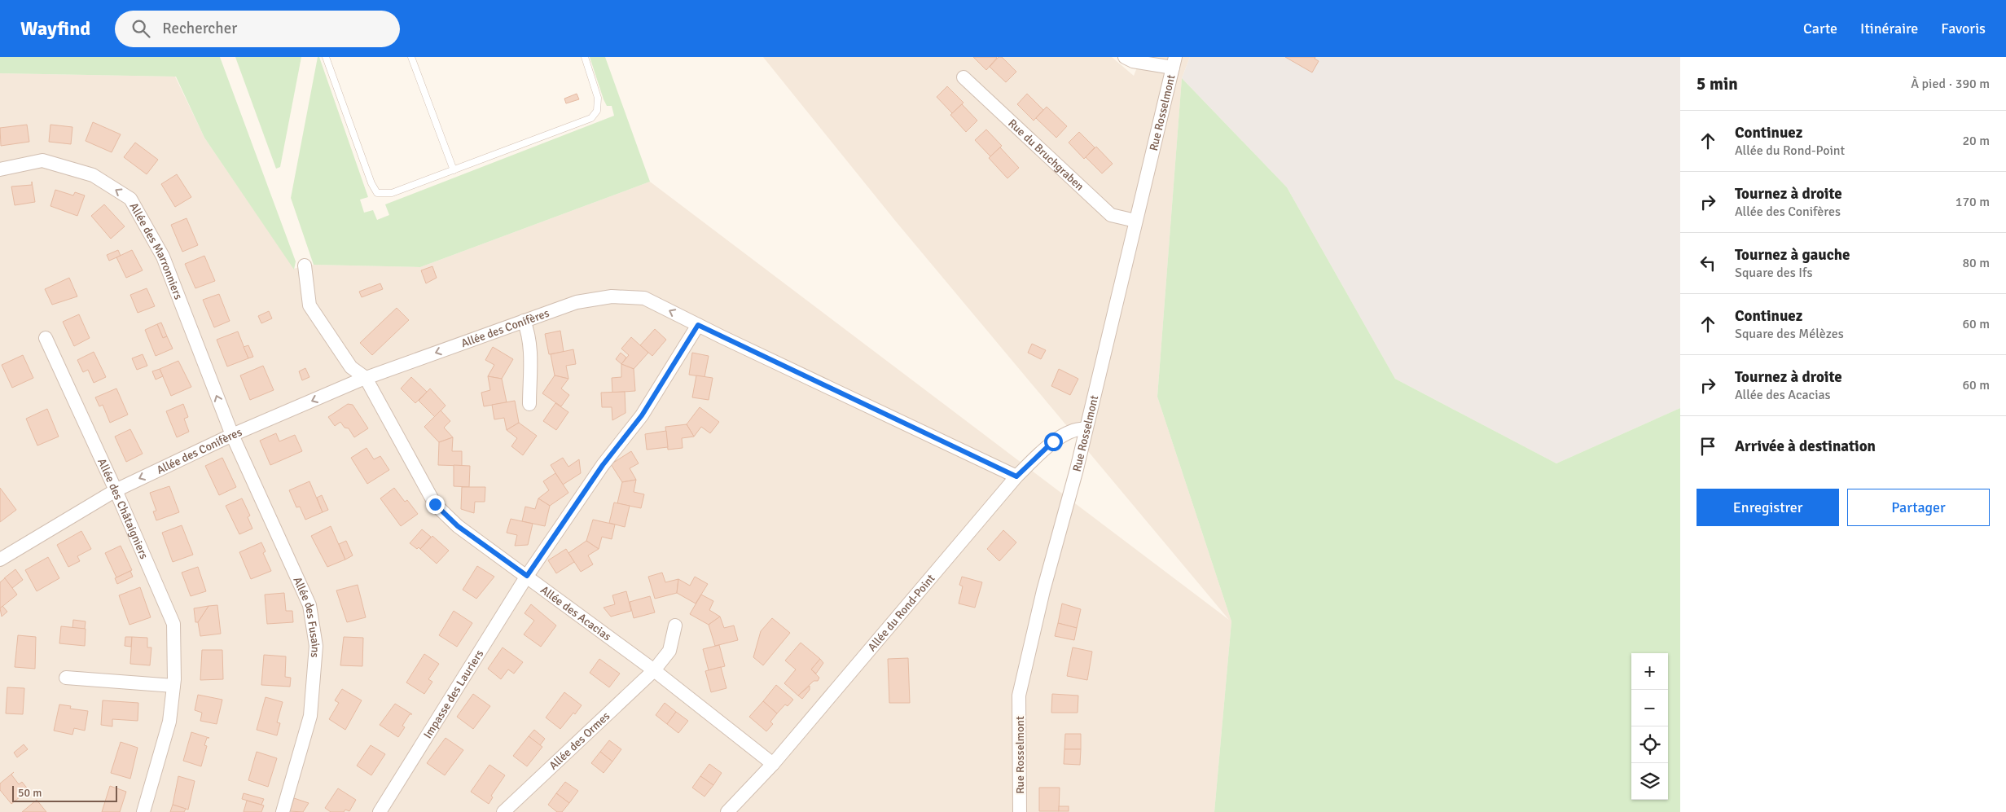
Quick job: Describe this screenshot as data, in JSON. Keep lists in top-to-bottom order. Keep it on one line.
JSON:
{"streets":{"street":["Rue Rosselmont","Rue du Bruchgraben","Allée des Marronniers","Allée des Conifères","Allée des Châtaigniers","Allée des Acacias","Allée du Rond-Point","Allée des Fusains","Impasse des Lauriers","Allée des Ormes"]},"crossings":[["Rue Rosselmont","Rue du Bruchgraben"],["Rue Rosselmont","Allée du Rond-Point"],["Allée des Marronniers","Allée des Conifères"],["Allée des Marronniers","Allée des Fusains"],["Allée des Conifères","Allée des Châtaigniers"],["Allée des Conifères","Allée des Acacias"],["Allée des Conifères","Allée du Rond-Point"],["Allée des Conifères","Allée des Fusains"],["Allée des Conifères","Impasse des Lauriers"],["Allée des Acacias","Allée du Rond-Point"],["Allée des Acacias","Impasse des Lauriers"],["Allée des Acacias","Allée des Ormes"]],"one_way":["Allée des Marronniers","Allée des Conifères"],"scale_bar":"50 m","page":{"header":"Wayfind","search":"Rechercher","nav":["Carte","Itinéraire","Favoris"],"heading":["5 min","À pied · 390 m"],"list":[["Continuez","Allée du Rond-Point","20 m"],["Tournez à droite","Allée des Conifères","170 m"],["Tournez à gauche","Square des Ifs","80 m"],["Continuez","Square des Mélèzes","60 m"],["Tournez à droite","Allée des Acacias","60 m"],"Arrivée à destination"],"buttons":["Enregistrer","Partager"],"map_buttons":["+","−"],"scale":"50 m"}}
